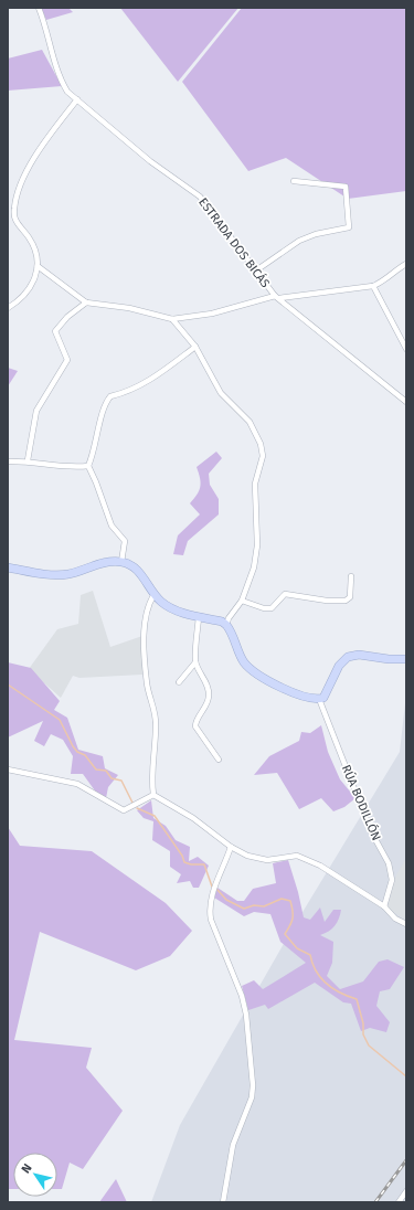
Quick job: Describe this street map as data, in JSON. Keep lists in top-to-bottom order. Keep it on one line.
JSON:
{"streets":{"street":["ESTRADA DOS BICÁS","RÚA BODILLÓN"]},"north":"top left"}
